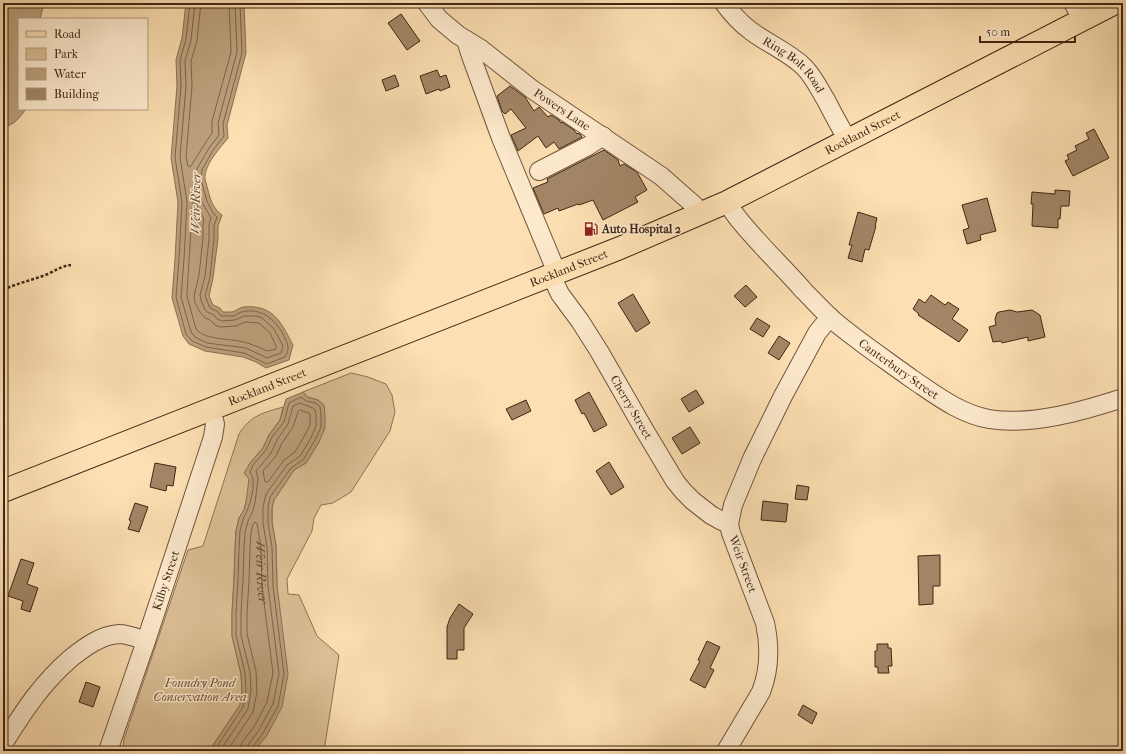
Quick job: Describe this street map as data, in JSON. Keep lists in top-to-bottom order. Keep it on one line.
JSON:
{"streets":{"main road":["Rockland Street"],"street":["Ring Bolt Road","Powers Lane","Canterbury Street","Cherry Street","Weir Street","Kilby Street"]},"crossings":[["Ring Bolt Road","Rockland Street"],["Powers Lane","Rockland Street"],["Powers Lane","Cherry Street"],["Rockland Street","Canterbury Street"],["Rockland Street","Cherry Street"],["Rockland Street","Kilby Street"],["Canterbury Street","Weir Street"],["Cherry Street","Weir Street"]],"water":["Weir River"],"parks":["Foundry Pond Conservation Area"],"places":{"fuel station":["Auto Hospital 2"]},"legend":["Road","Park","Water","Building"],"scale_bar":"50 m"}
